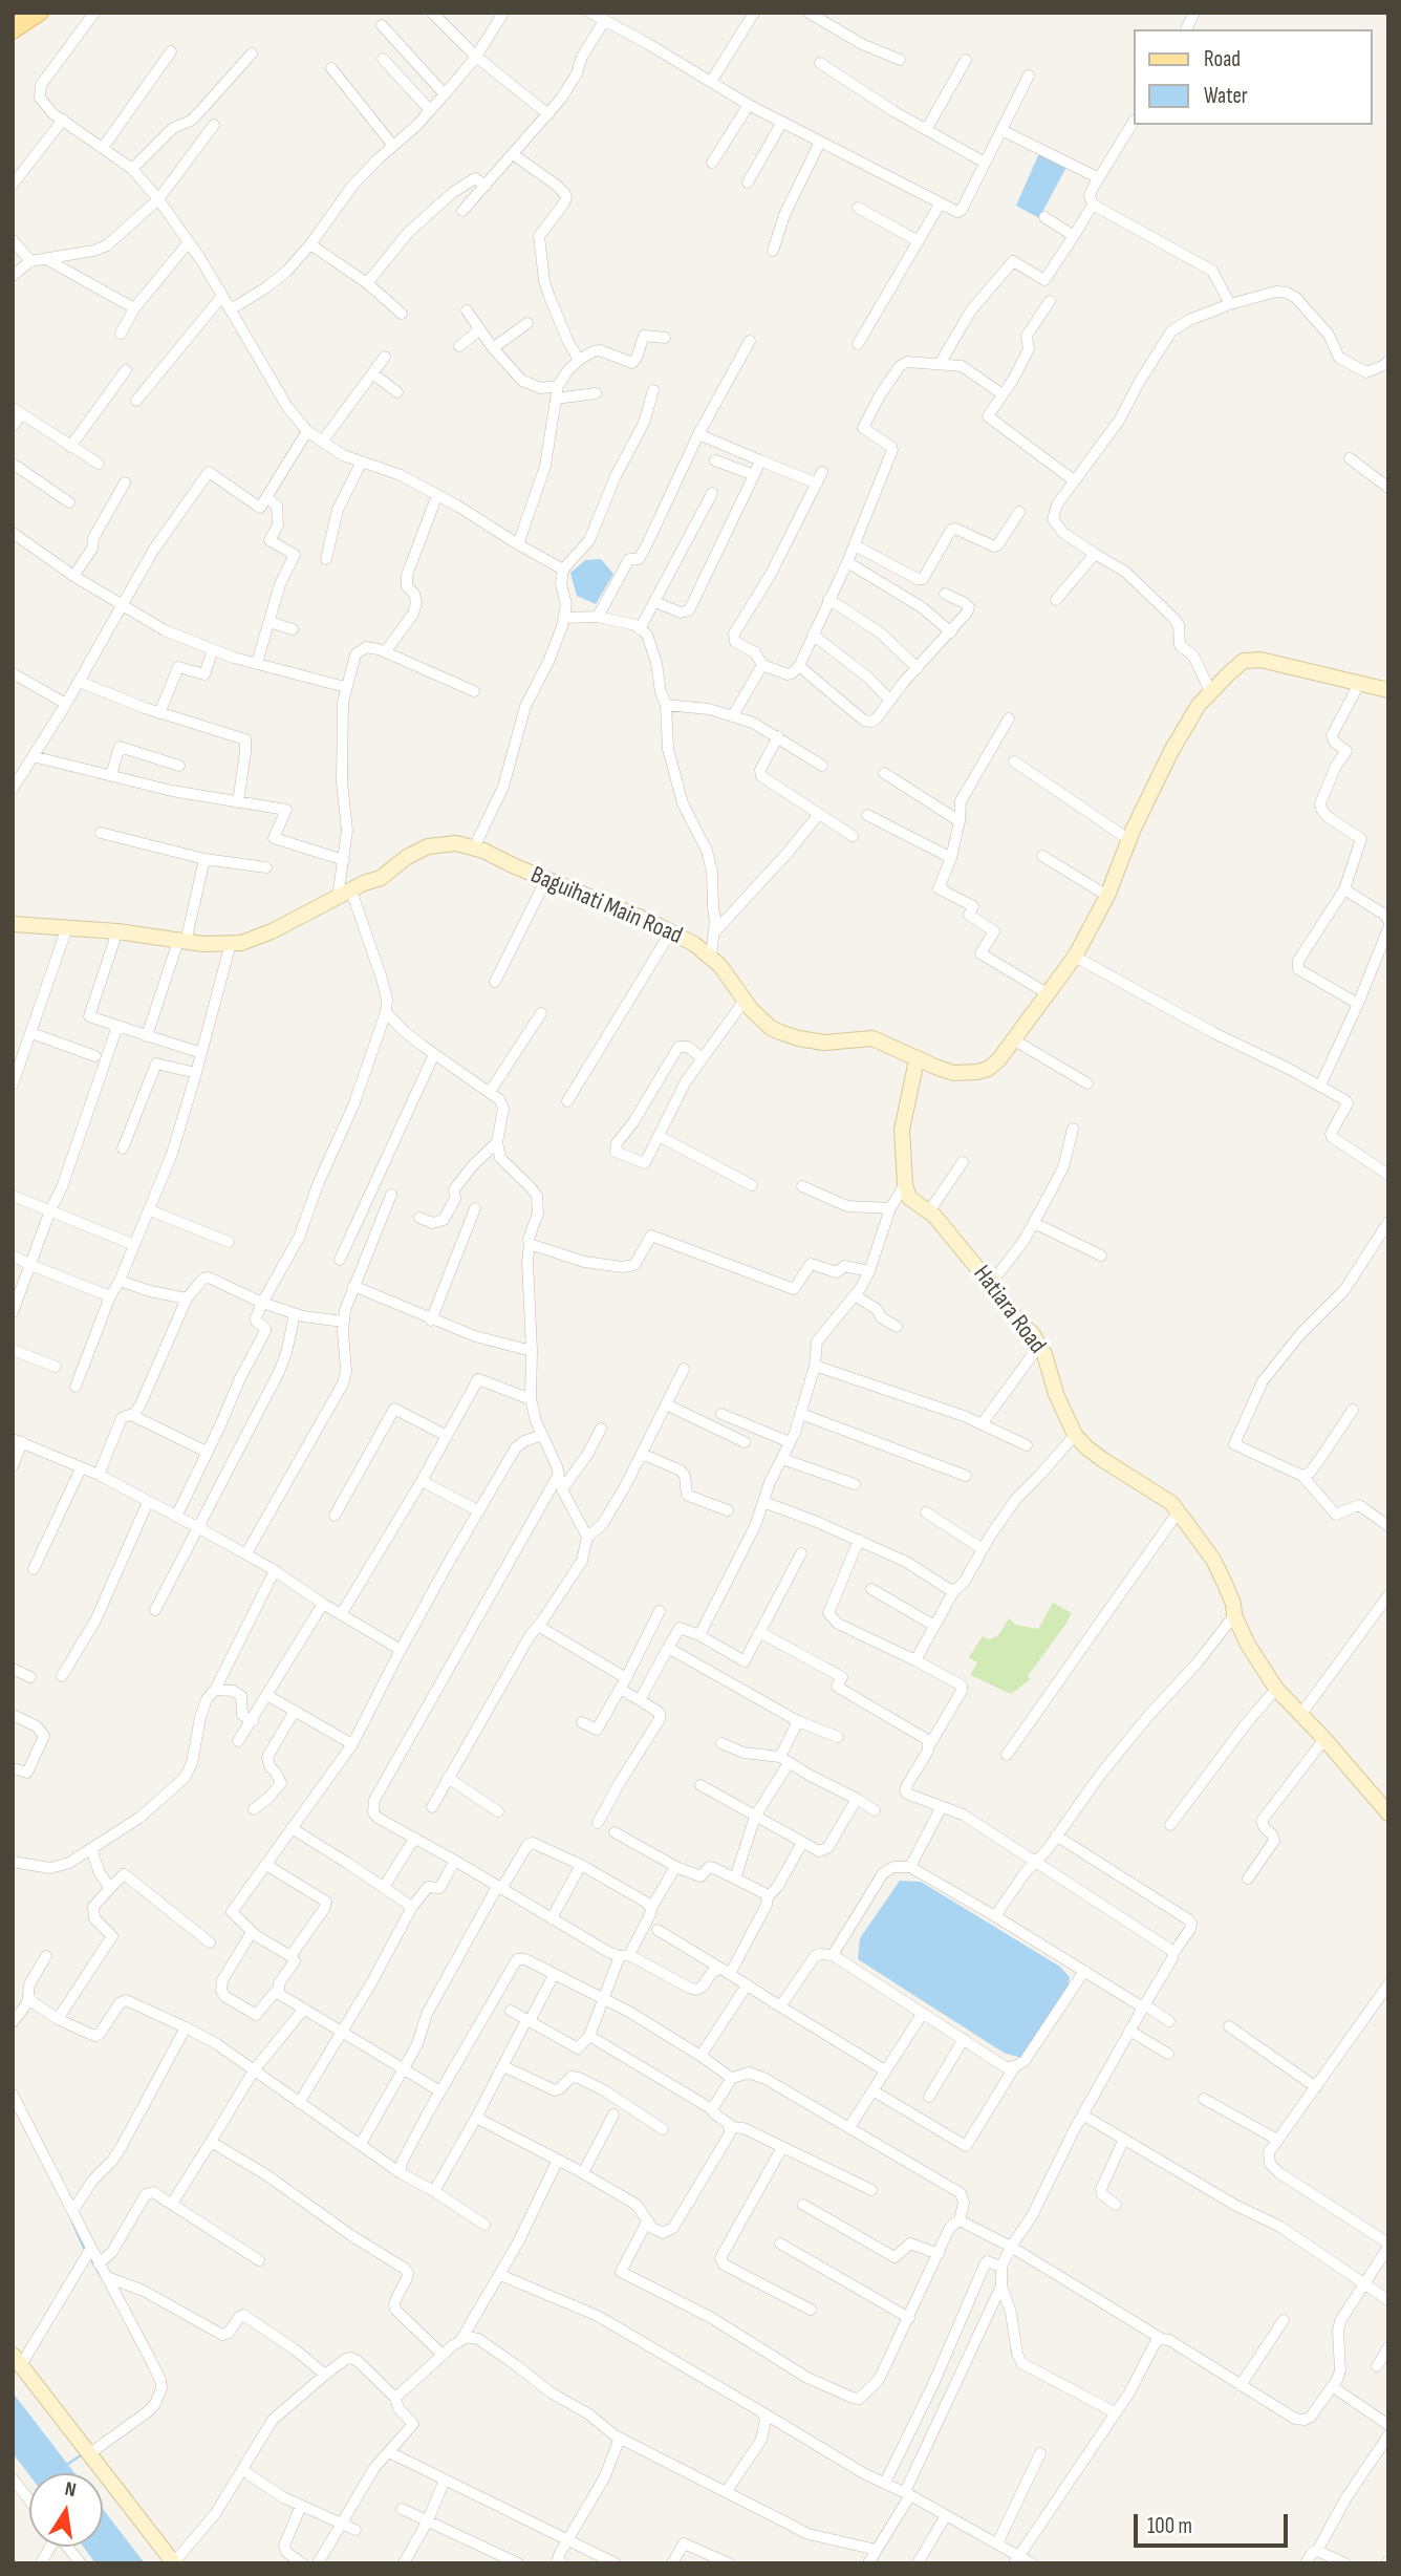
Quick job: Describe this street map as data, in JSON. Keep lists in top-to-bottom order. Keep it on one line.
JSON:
{"streets":{"street":["Baguihati Main Road","Hatiara Road"]},"legend":["Road","Water"],"scale_bar":"100 m","north":"top"}
